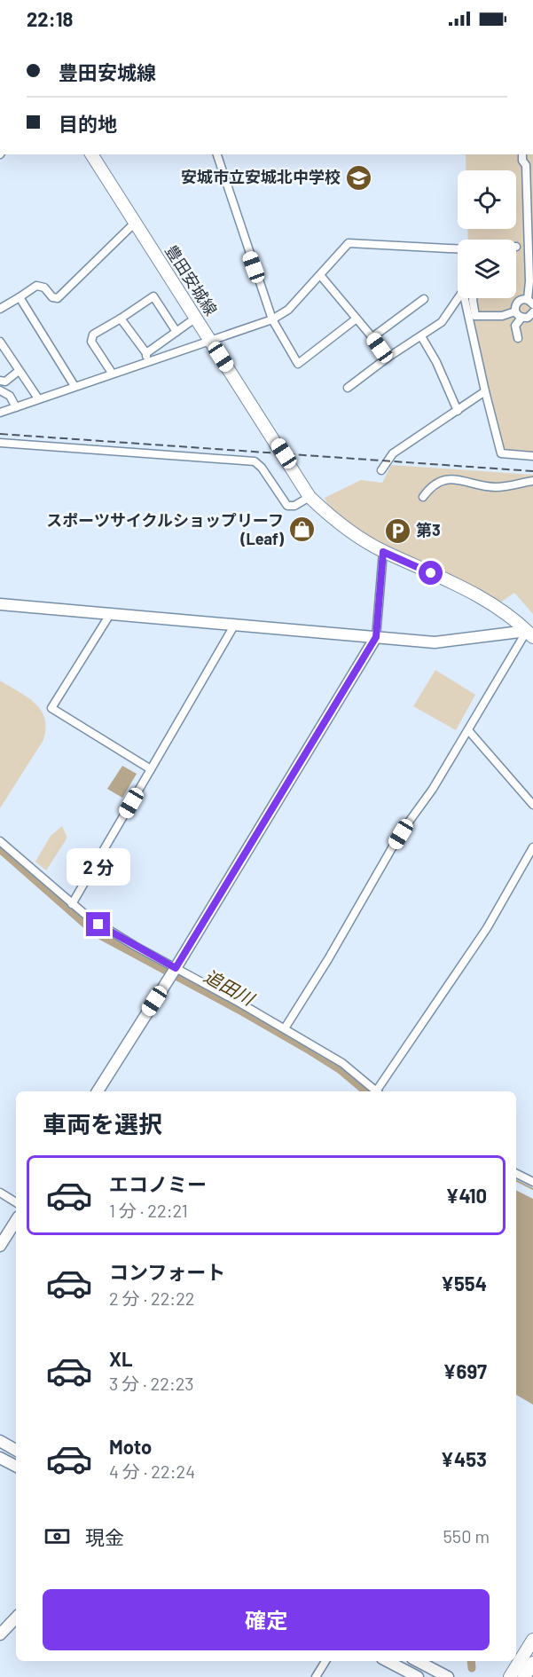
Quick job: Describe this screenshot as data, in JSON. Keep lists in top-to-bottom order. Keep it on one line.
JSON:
{"streets":{"main road":["豊田安城線"]},"water":["追田川"],"places":{"school or university":["安城市立安城北中学校"],"shop":["スポーツサイクルショップリーフ (Leaf)"],"parking":["第3"]},"page":{"status":"22:18","banner":["豊田安城線","目的地"],"bubble":"2 分","heading":"車両を選択","list":[{"name":"エコノミー","note":"1 分 · 22:21","value":"¥410"},{"name":"コンフォート","note":"2 分 · 22:22","value":"¥554"},{"name":"XL","note":"3 分 · 22:23","value":"¥697"},{"name":"Moto","note":"4 分 · 22:24","value":"¥453"}],"pay":["現金","550 m"],"buttons":"確定"}}
